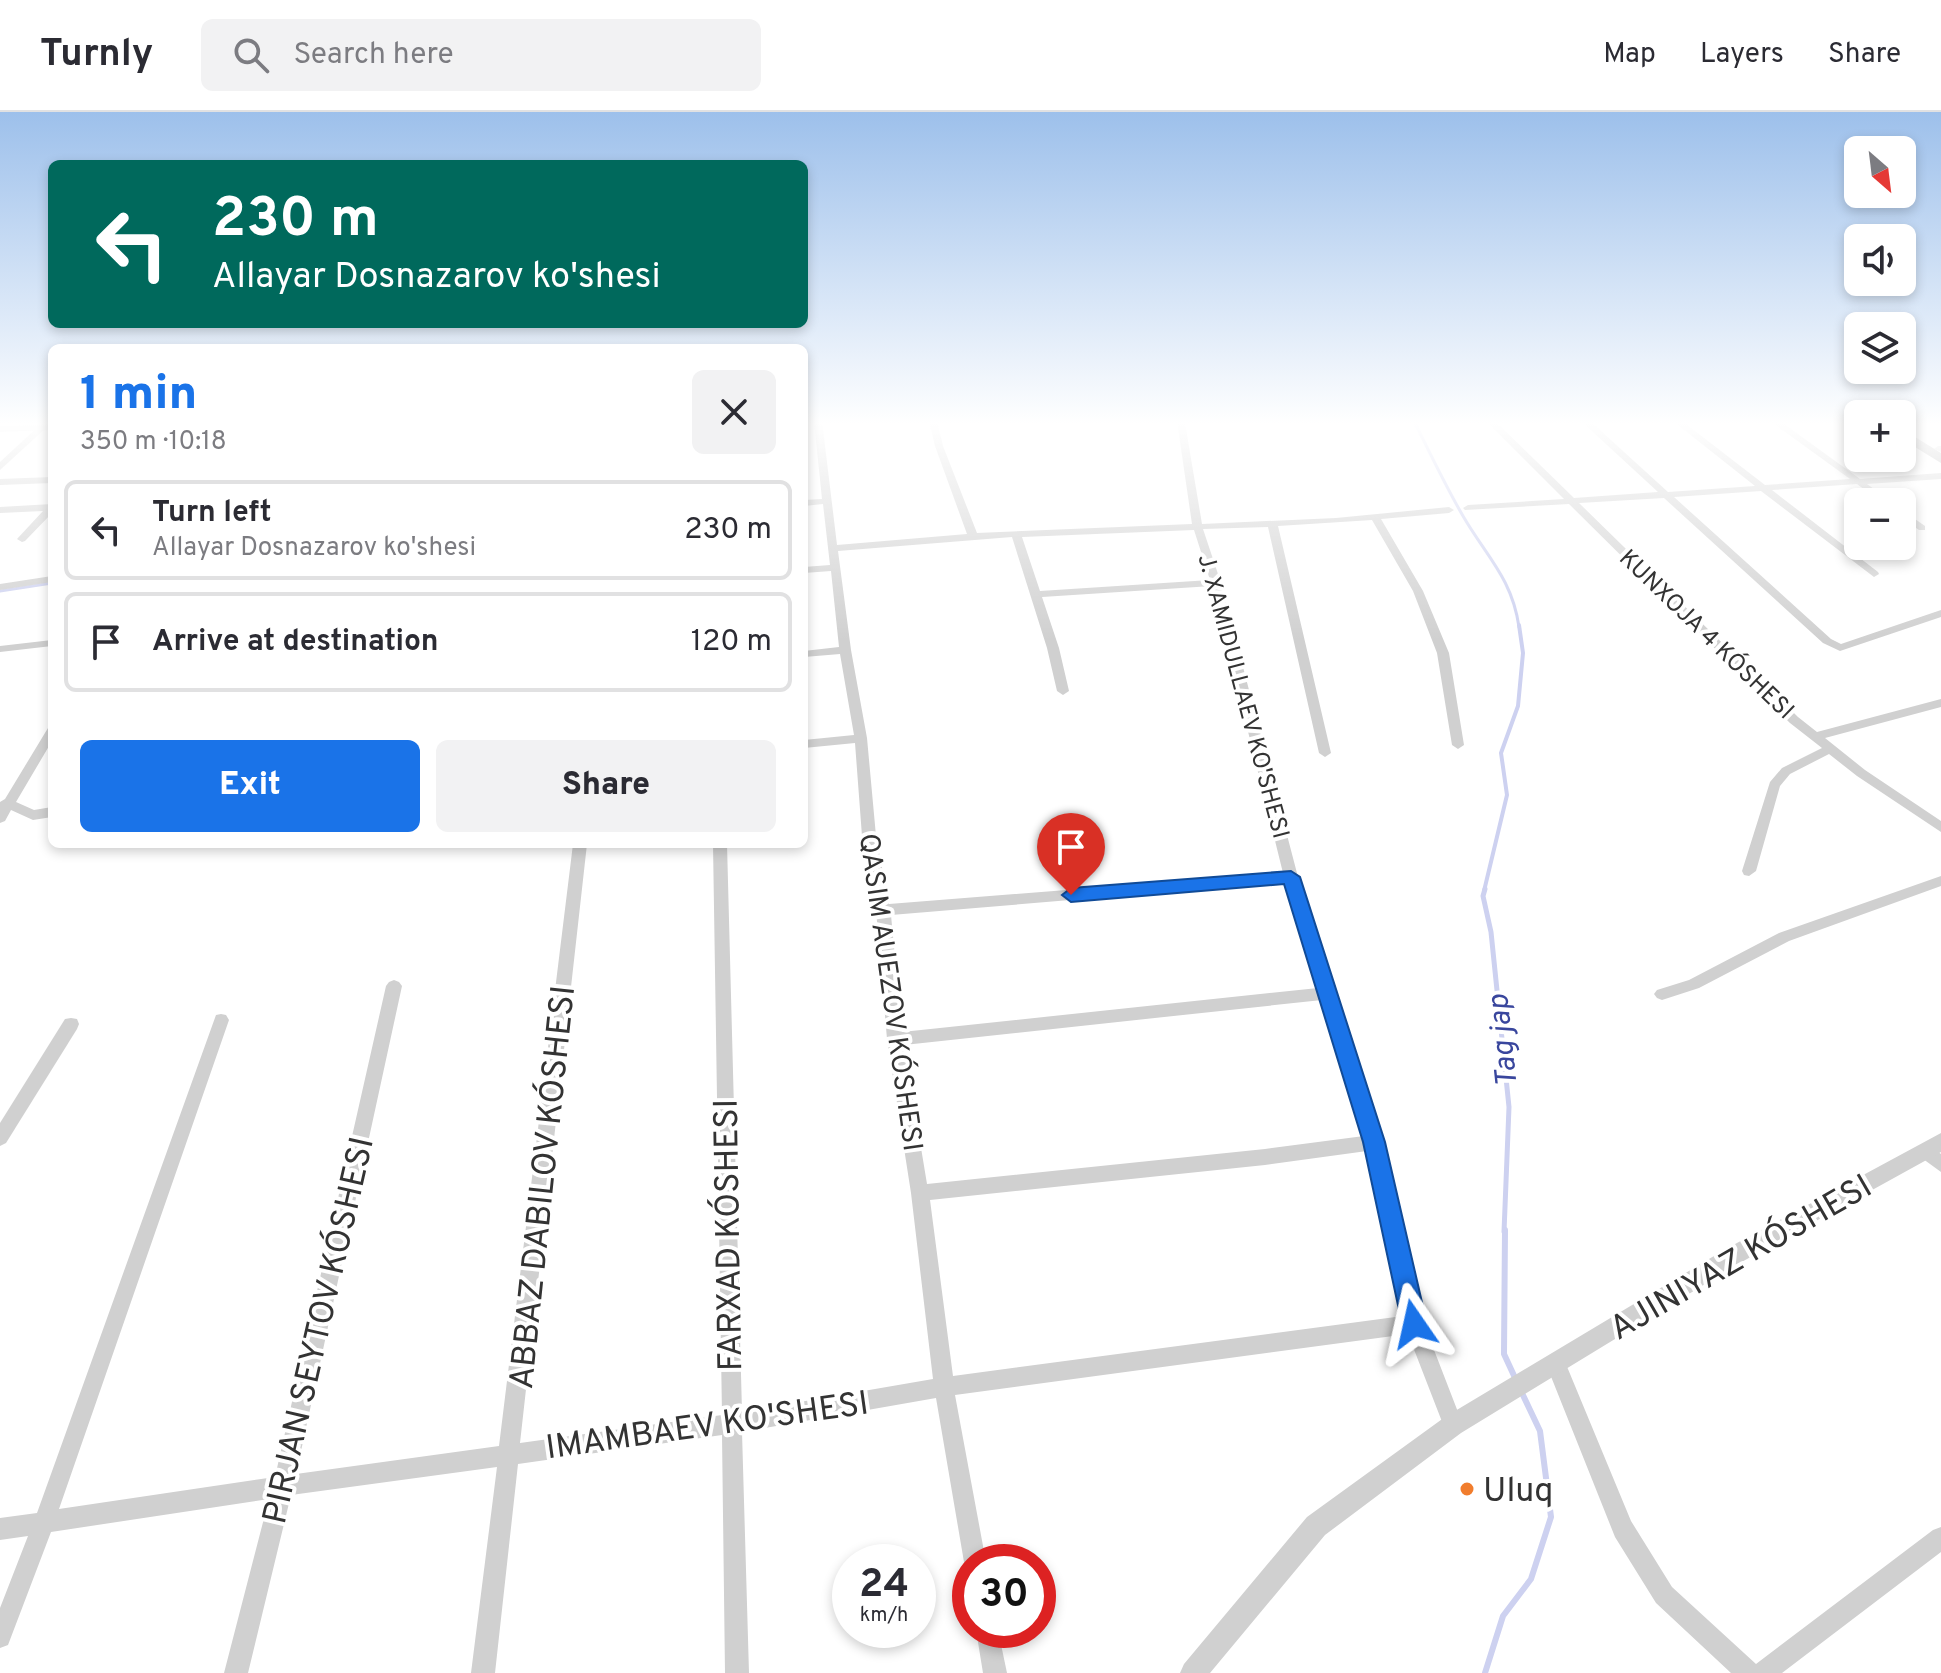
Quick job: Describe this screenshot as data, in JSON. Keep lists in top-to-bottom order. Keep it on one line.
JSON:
{"streets":{"street":["KUNXOJA 4 KÓSHESI","J. XAMIDULLAEV KO'SHESI","FARXAD KÓSHESI","AJINIYAZ KÓSHESI","IMAMBAEV KO'SHESI"]},"crossings":[["J. XAMIDULLAEV KO'SHESI","AJINIYAZ KÓSHESI"],["J. XAMIDULLAEV KO'SHESI","IMAMBAEV KO'SHESI"],["FARXAD KÓSHESI","IMAMBAEV KO'SHESI"]],"water":["Tag jap"],"places":["Uluq"],"north":"bottom right","page":{"header":"Turnly","search":"Search here","nav":["Map","Layers","Share"],"map_buttons":["+","−"],"turn":["230 m","Allayar Dosnazarov ko'shesi"],"heading":["1 min","350 m · 10:18"],"list":[{"name":"Turn left","note":"Allayar Dosnazarov ko'shesi","value":"230 m"},{"name":"Arrive at destination","value":"120 m"}],"buttons":["Exit","Share"],"speed":"24 km/h","limit":"30"}}
